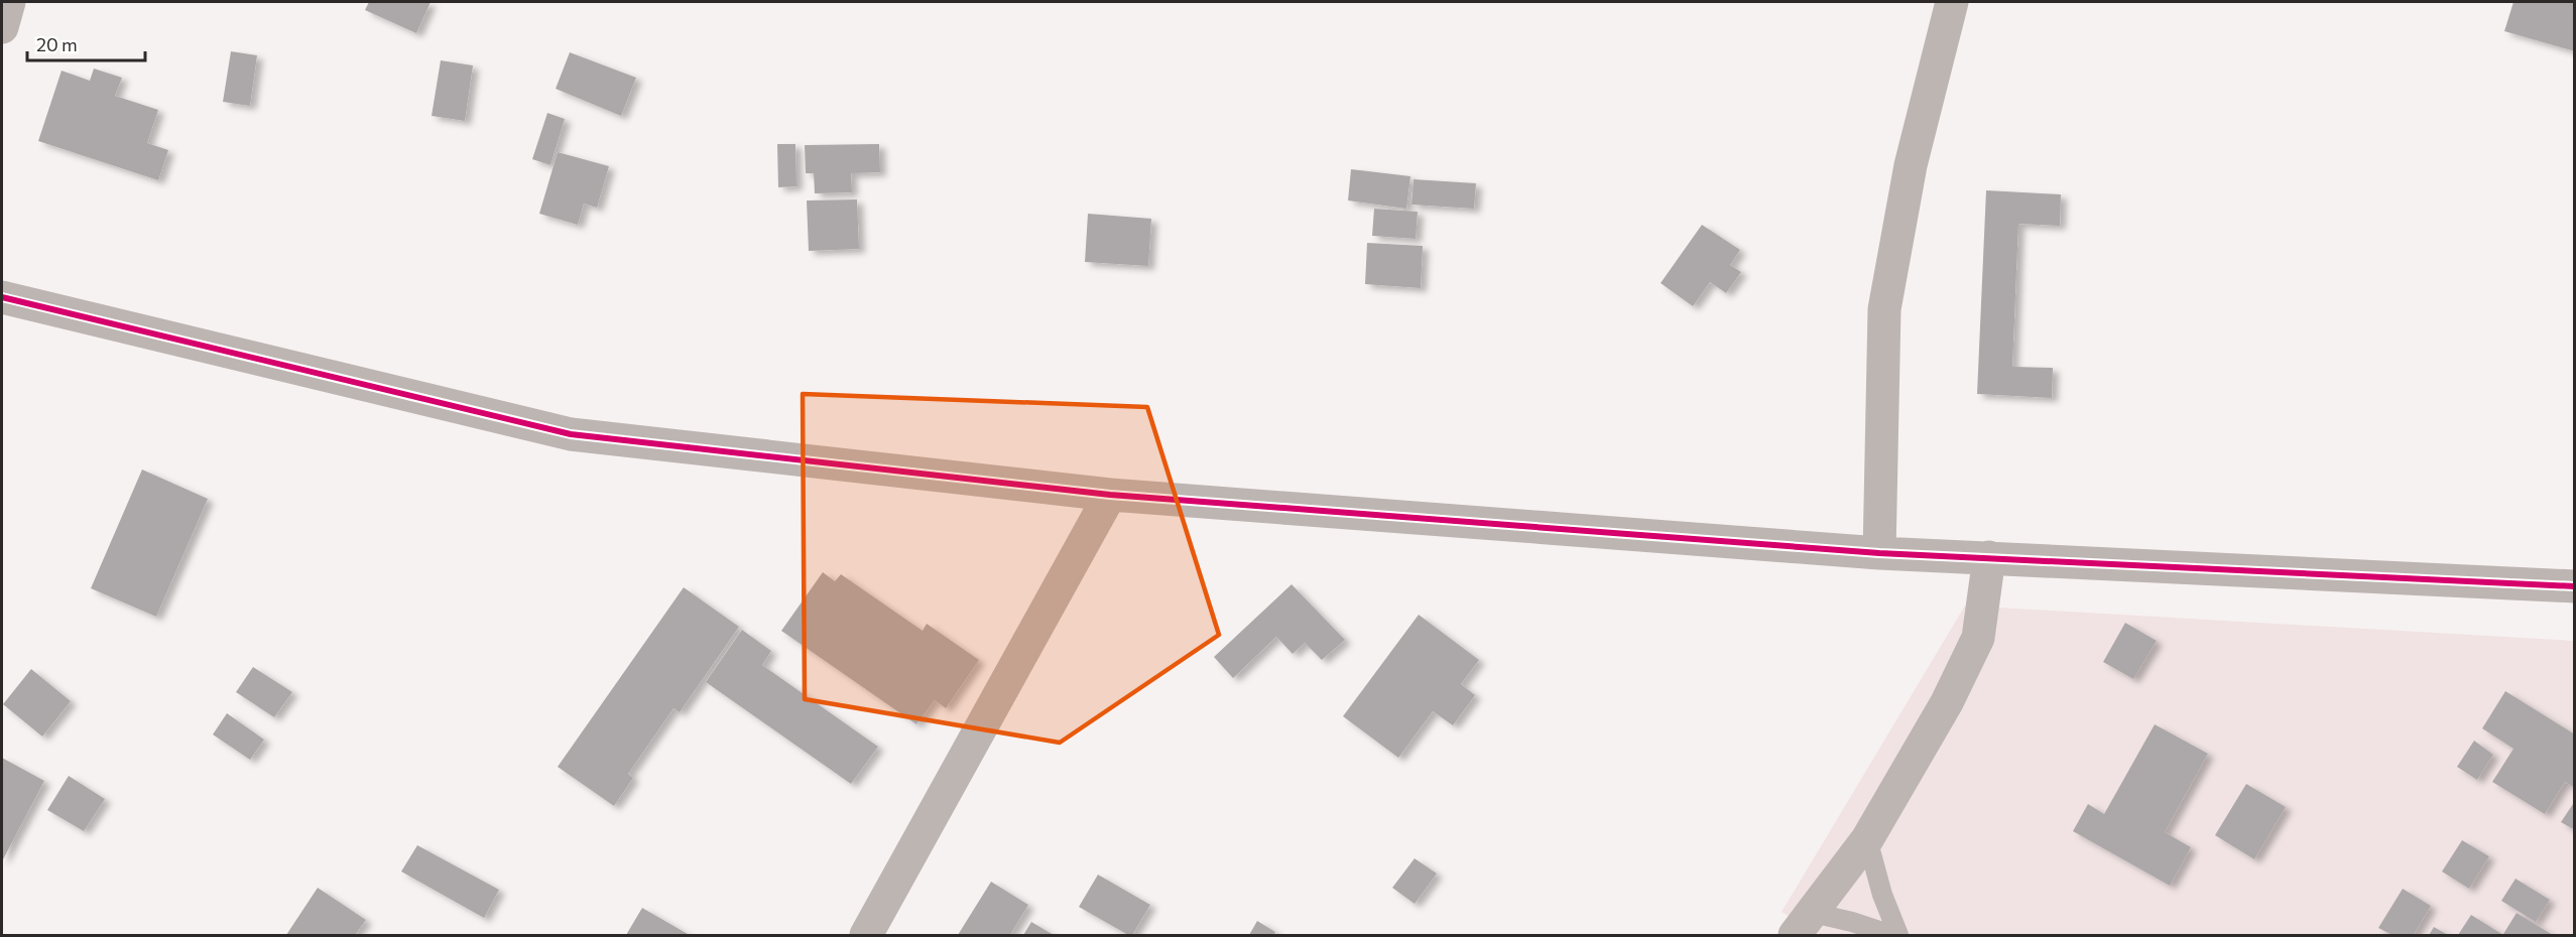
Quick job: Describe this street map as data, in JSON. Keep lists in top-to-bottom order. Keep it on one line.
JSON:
{"scale_bar":"20 m"}
